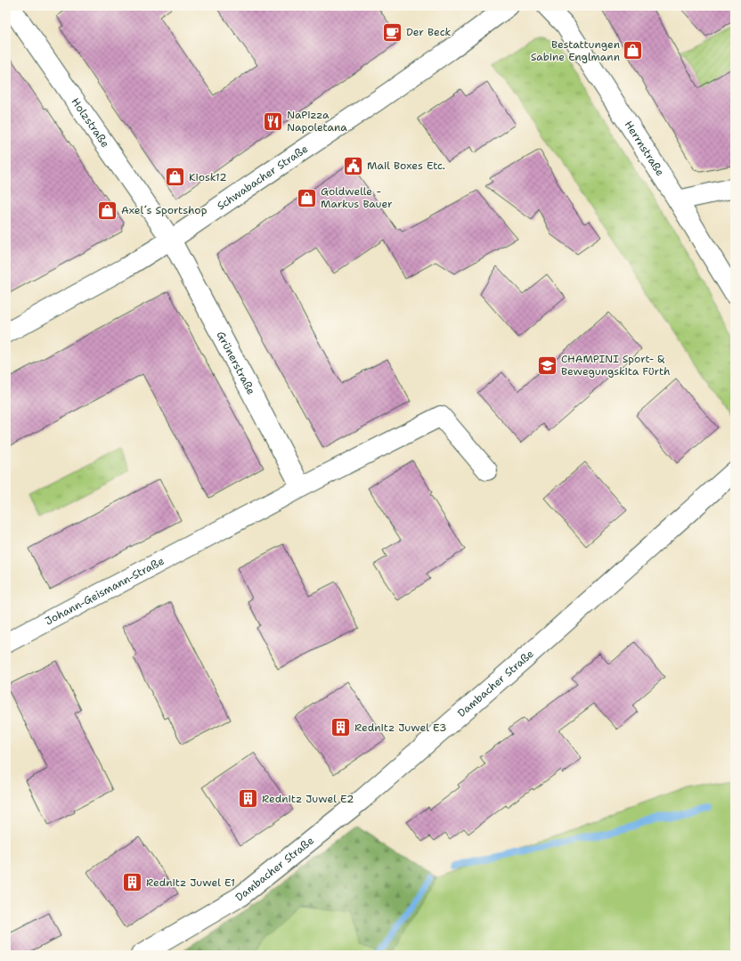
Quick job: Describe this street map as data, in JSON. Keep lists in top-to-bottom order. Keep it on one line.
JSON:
{"streets":{"street":["Holzstraße","Herrnstraße","Schwabacher Straße","Grünerstraße","Johann-Geismann-Straße","Dambacher Straße"]},"crossings":[["Holzstraße","Schwabacher Straße"],["Holzstraße","Grünerstraße"],["Schwabacher Straße","Grünerstraße"],["Grünerstraße","Johann-Geismann-Straße"]],"places":{"cafe":["Der Beck"],"shop":["Bestattungen Sabine Englmann","Kiosk12","Goldwelle - Markus Bauer","Axel´s Sportshop"],"restaurant":["NaPizza Napoletana"],"public building":["Mail Boxes Etc."],"school or university":["CHAMPINI Sport- & Bewegungskita Fürth"],"building":["Rednitz Juwel E3","Rednitz Juwel E2","Rednitz Juwel E1"]}}
